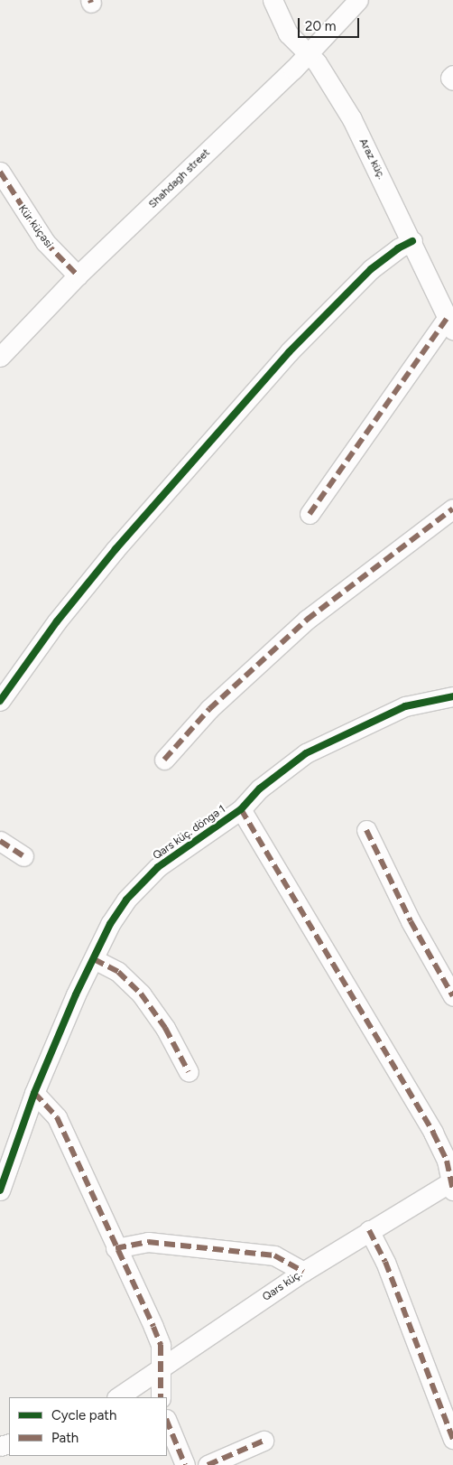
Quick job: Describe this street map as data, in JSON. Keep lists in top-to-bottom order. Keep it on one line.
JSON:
{"streets":{"street":["Araz küç.","Shahdagh street","Kür küçəsi","Qars küç. döngə 1","Qars küç."]},"crossings":[["Araz küç.","Shahdagh street"],["Shahdagh street","Kür küçəsi"]],"legend":["Cycle path","Path"],"scale_bar":"20 m"}
